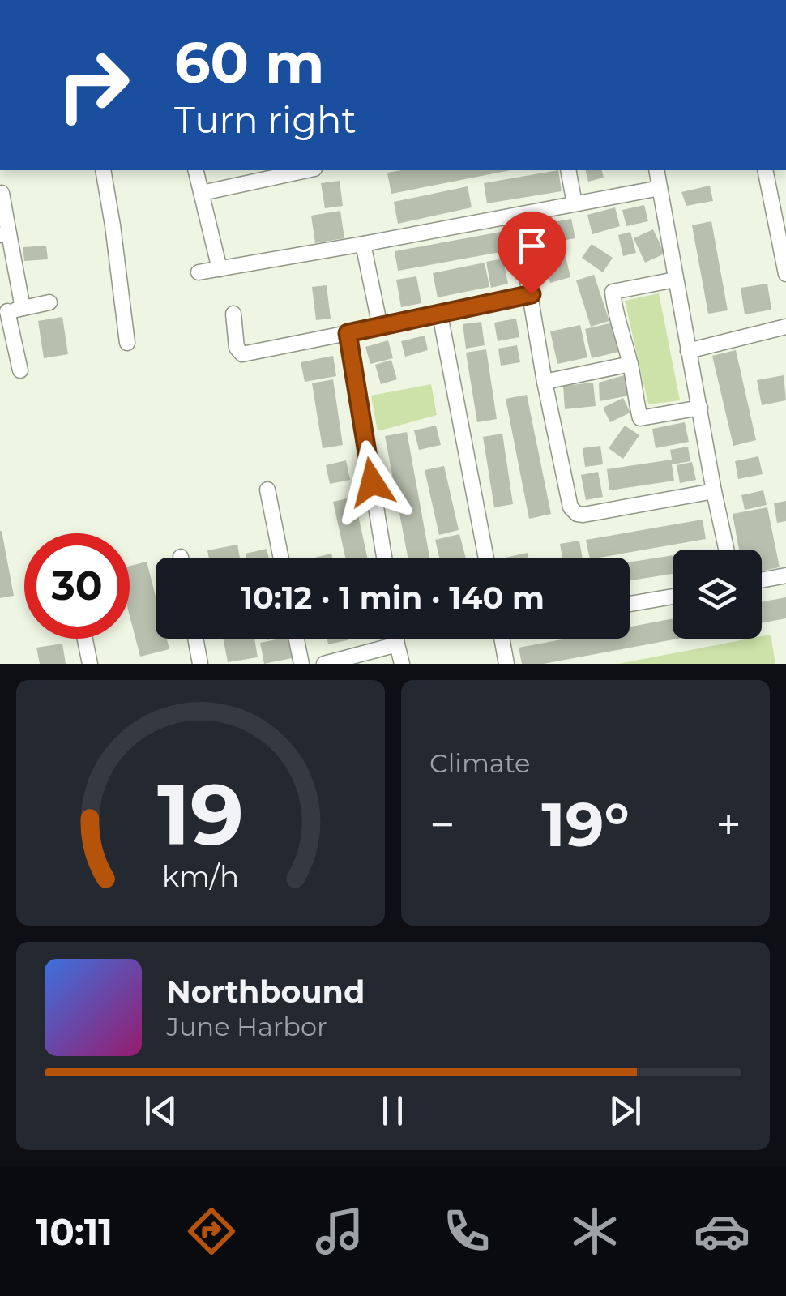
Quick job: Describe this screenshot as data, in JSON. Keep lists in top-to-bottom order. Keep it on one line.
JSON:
{"page":{"turn":["60 m","Turn right"],"limit":"30","trip":"10:12 · 1 min · 140 m","tile":"Climate","heat":["−","19°","+"],"song":["Northbound","June Harbor"],"tabs":"10:11","gauge":["19","km/h"]}}
